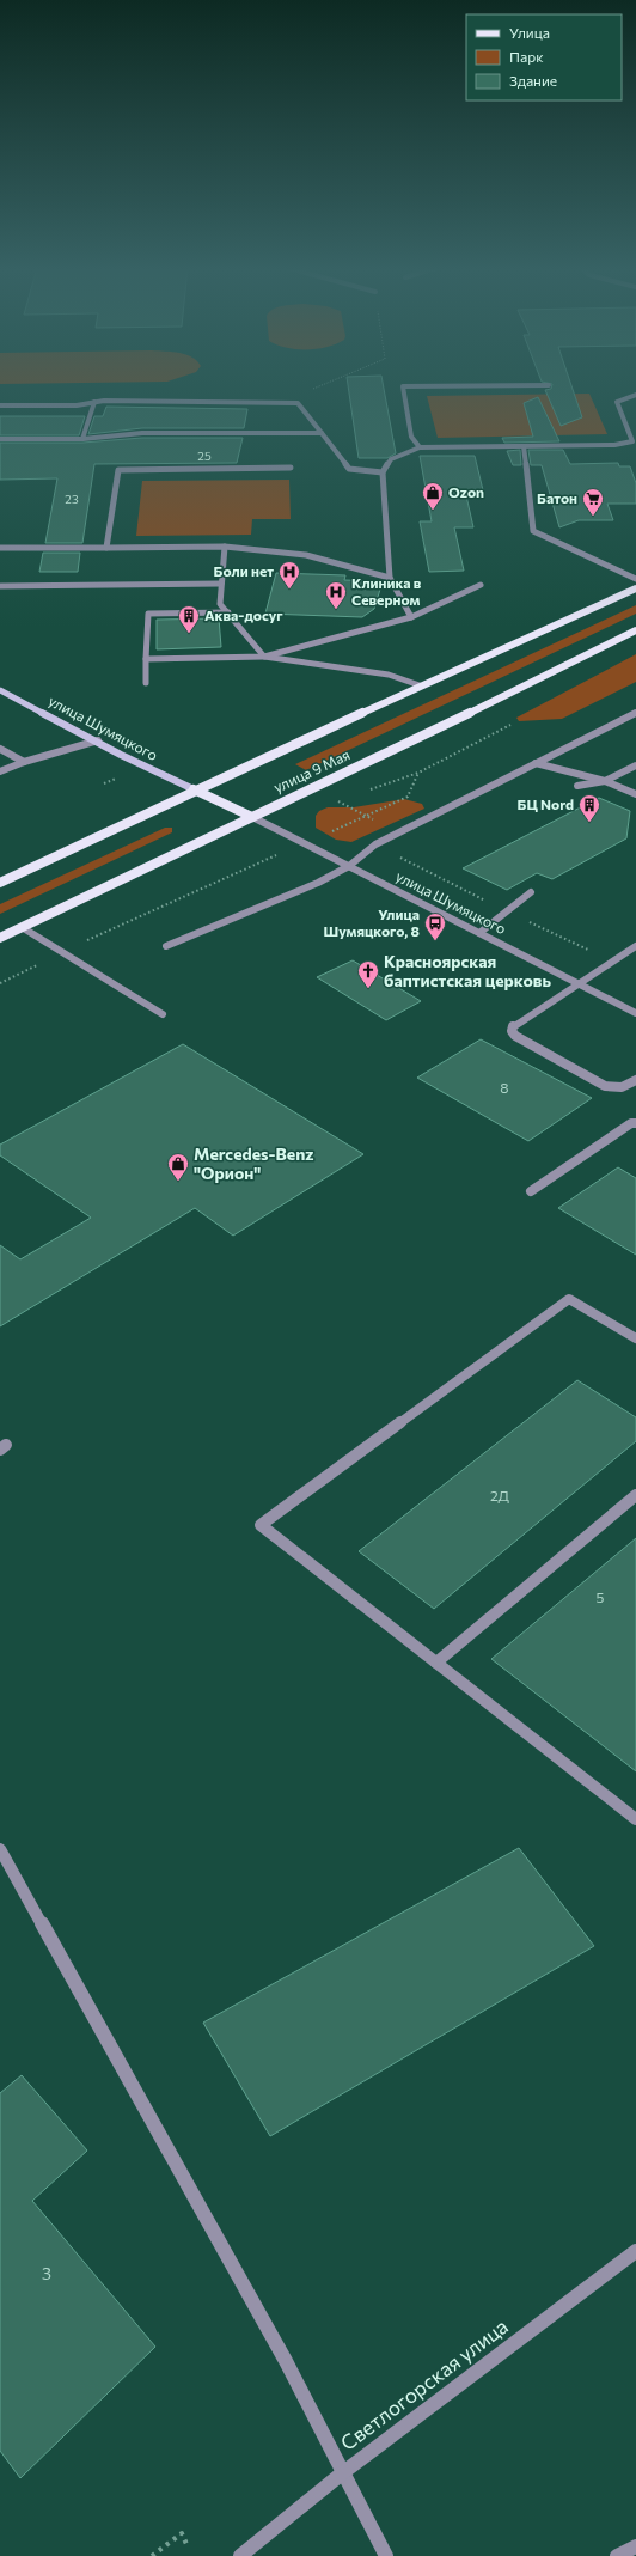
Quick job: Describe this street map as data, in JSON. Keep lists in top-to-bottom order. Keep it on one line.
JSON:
{"streets":{"main road":["улица 9 Мая"],"street":["улица Шумяцкого","Светлогорская улица"]},"crossings":[["улица Шумяцкого","улица 9 Мая"]],"places":{"shop":["Ozon","Mercedes-Benz \"Орион\""],"supermarket":["Батон"],"hospital":["Боли нет","Клиника в Северном"],"building":["Аква-досуг","БЦ Nord"],"bus stop":["Улица Шумяцкого, 8"],"church":["Красноярская баптистская церковь"]},"house_numbers":["25","23","8","2Д","5","3"],"legend":["Улица","Парк","Здание"]}
